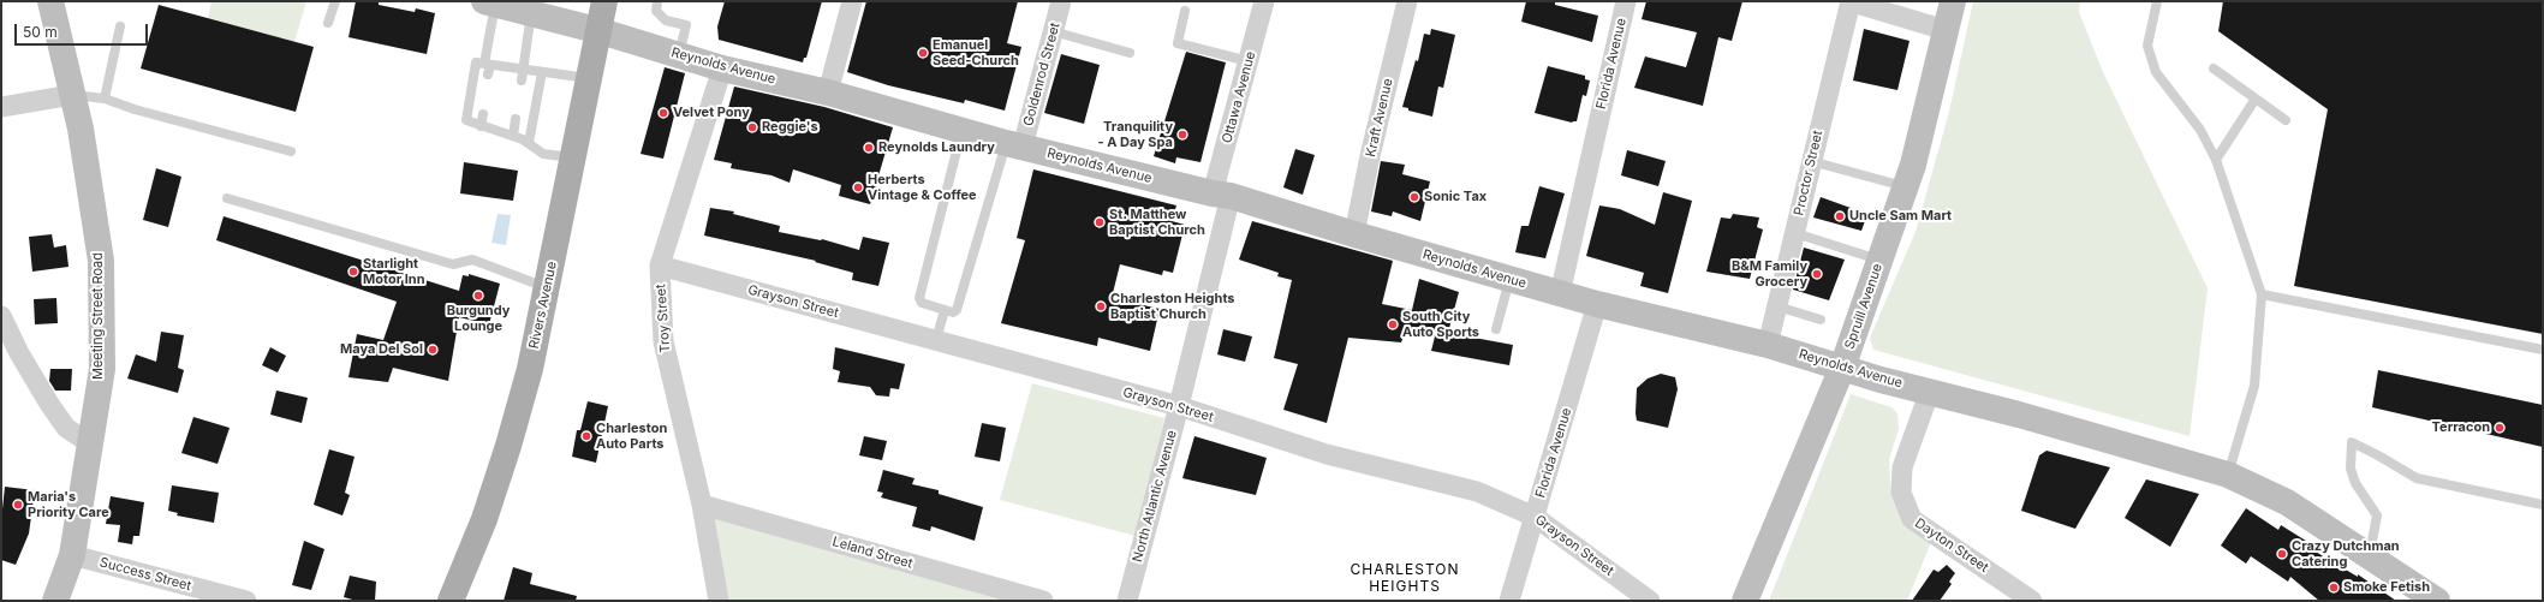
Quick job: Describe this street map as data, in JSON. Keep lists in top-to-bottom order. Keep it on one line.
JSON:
{"streets":{"main road":["Rivers Avenue"],"street":["Florida Avenue","Reynolds Avenue","Goldenrod Street","Ottawa Avenue","Kraft Avenue","Proctor Street","Grayson Street","Spruill Avenue","Meeting Street Road","Troy Street","North Atlantic Avenue","Dayton Street","Leland Street","Success Street"]},"crossings":[["Florida Avenue","Reynolds Avenue"],["Florida Avenue","Grayson Street"],["Reynolds Avenue","Goldenrod Street"],["Reynolds Avenue","Ottawa Avenue"],["Reynolds Avenue","Kraft Avenue"],["Reynolds Avenue","Proctor Street"],["Reynolds Avenue","Rivers Avenue"],["Reynolds Avenue","Spruill Avenue"],["Reynolds Avenue","Troy Street"],["Reynolds Avenue","North Atlantic Avenue"],["Reynolds Avenue","Dayton Street"],["Ottawa Avenue","North Atlantic Avenue"],["Grayson Street","Troy Street"],["Grayson Street","North Atlantic Avenue"],["Meeting Street Road","Success Street"],["Troy Street","Leland Street"]],"districts":["CHARLESTON HEIGHTS"],"places":["Emanuel Seed-Church","Velvet Pony","Reggie's","Tranquility - A Day Spa","Reynolds Laundry","Herberts Vintage & Coffee","Sonic Tax","Uncle Sam Mart","St. Matthew Baptist Church","Starlight Motor Inn","B&M Family Grocery","Burgundy Lounge","Charleston Heights Baptist Church","South City Auto Sports","Maya Del Sol","Terracon","Charleston Auto Parts","Maria's Priority Care","Crazy Dutchman Catering","Smoke Fetish"],"scale_bar":"50 m"}
